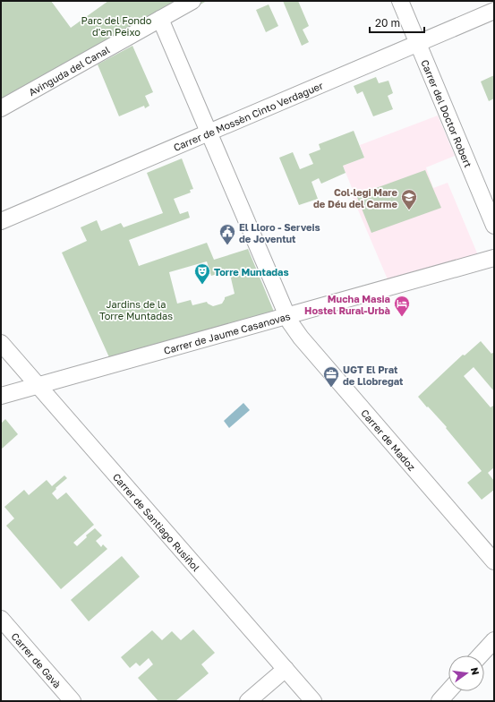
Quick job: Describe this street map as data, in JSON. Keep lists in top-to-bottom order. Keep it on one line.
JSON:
{"streets":{"street":["Avinguda del Canal","Carrer del Doctor Robert","Carrer de Mossèn Cinto Verdaguer","Carrer de Jaume Casanovas","Carrer de Madoz","Carrer de Santiago Rusiñol","Carrer de Gavà"]},"crossings":[["Avinguda del Canal","Carrer de Madoz"],["Carrer del Doctor Robert","Carrer de Mossèn Cinto Verdaguer"],["Carrer de Mossèn Cinto Verdaguer","Carrer de Madoz"],["Carrer de Jaume Casanovas","Carrer de Madoz"],["Carrer de Jaume Casanovas","Carrer de Santiago Rusiñol"]],"parks":["Parc del Fondo d'en Peixo","Jardins de la Torre Muntadas"],"places":{"school or university":["Col·legi Mare de Déu del Carme"],"public building":["El Lloro - Serveis de Joventut"],"theatre":["Torre Muntadas"],"hotel":["Mucha Masia Hostel Rural-Urbà"],"office":["UGT El Prat de Llobregat"]},"scale_bar":"20 m","north":"right"}
